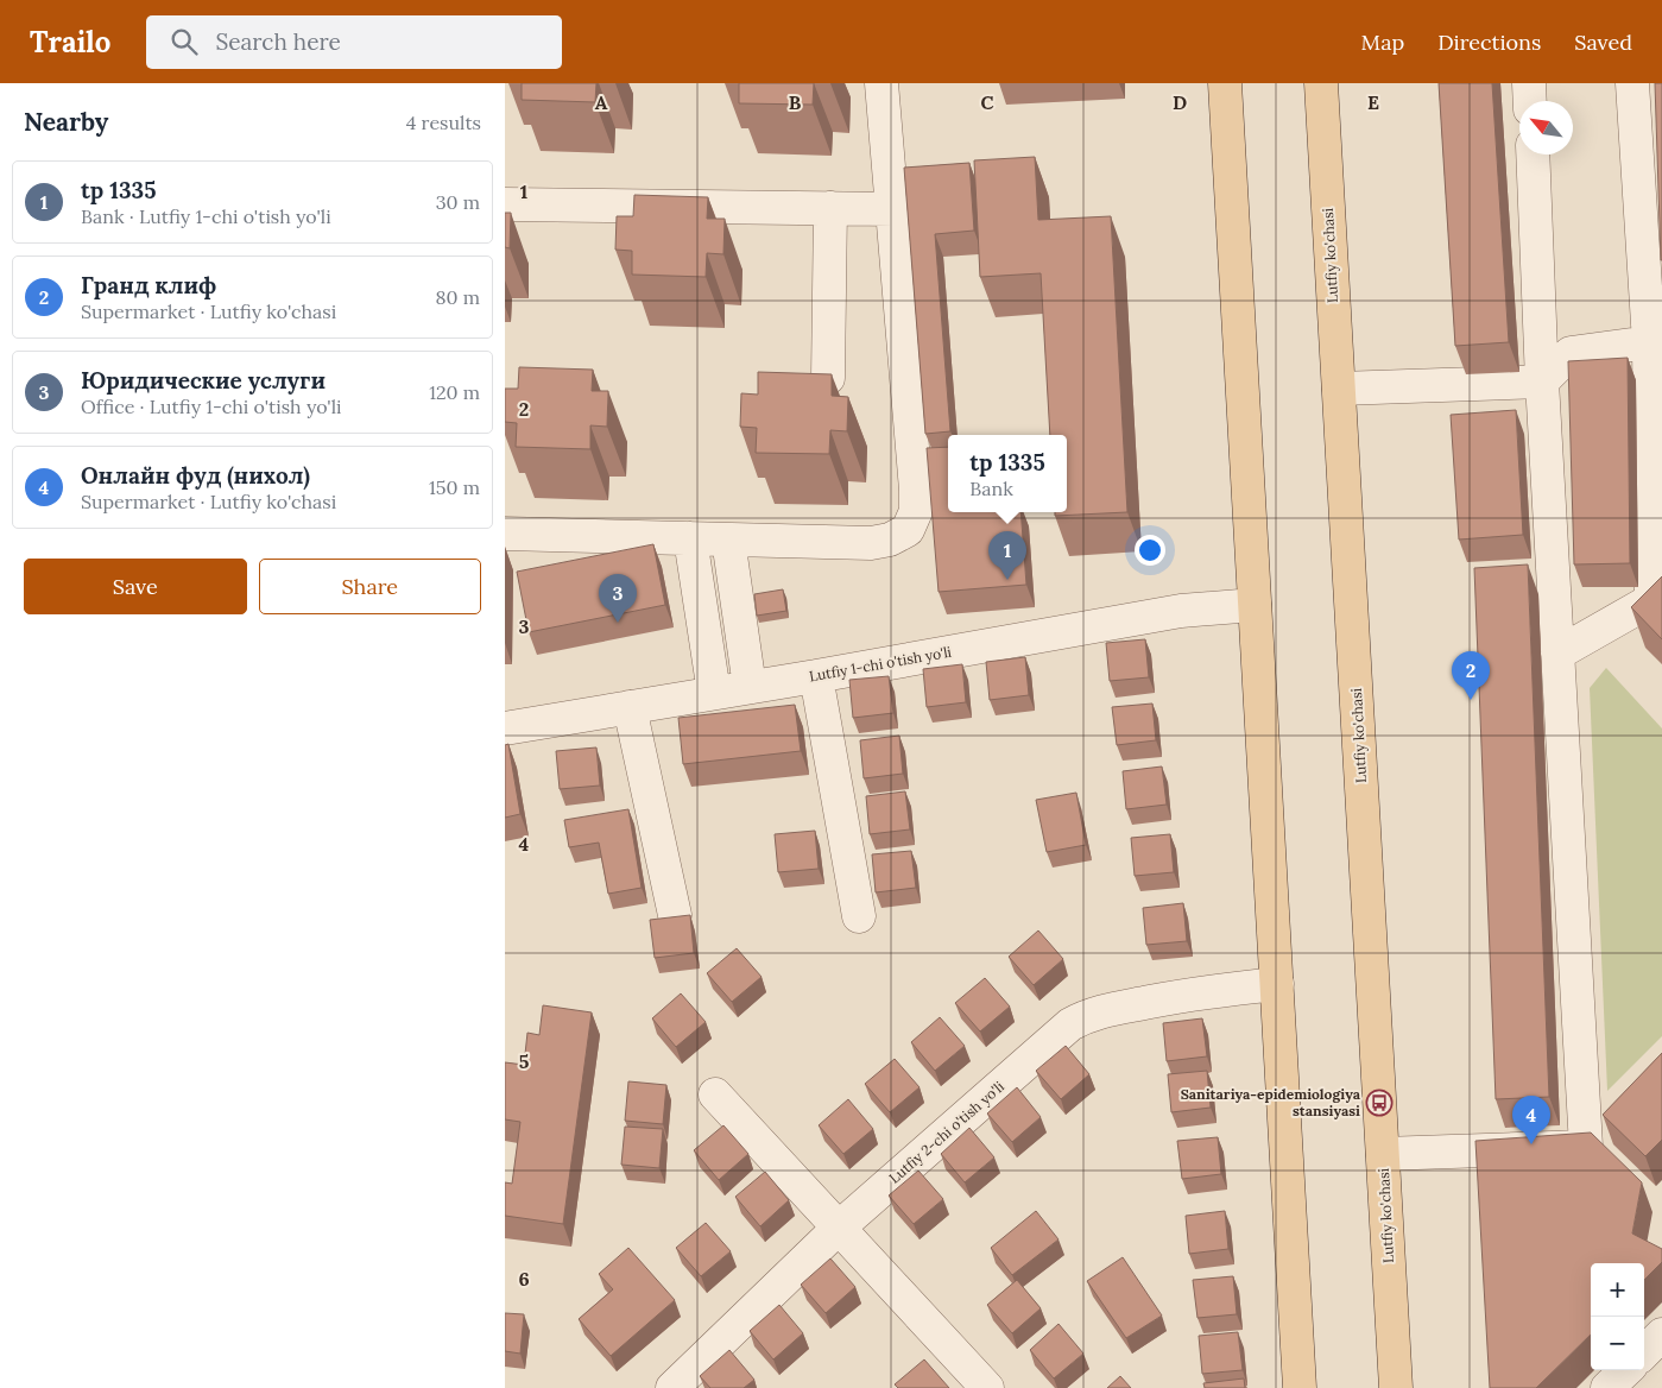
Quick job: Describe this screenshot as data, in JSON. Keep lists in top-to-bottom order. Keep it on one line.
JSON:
{"streets":{"main road":["Lutfiy ko'chasi"],"street":["Lutfiy 1-chi o'tish yo'li","Lutfiy 2-chi o'tish yo'li"]},"places":{"bus stop":["Sanitariya-epidemiologiya stansiyasi"]},"north":"top left","page":{"header":"Trailo","search":"Search here","nav":["Map","Directions","Saved"],"heading":["Nearby","4 results"],"list":[{"mark":"1","name":"tp 1335","note":"Bank · Lutfiy 1-chi o'tish yo'li","value":"30 m"},{"mark":"2","name":"Гранд клиф","note":"Supermarket · Lutfiy ko'chasi","value":"80 m"},{"mark":"3","name":"Юридические услуги","note":"Office · Lutfiy 1-chi o'tish yo'li","value":"120 m"},{"mark":"4","name":"Онлайн фуд (нихол)","note":"Supermarket · Lutfiy ko'chasi","value":"150 m"}],"popup":["tp 1335","Bank"],"pins":["1","3","2","4"],"buttons":["Save","Share"],"map_buttons":["+","−"]},"grid":{"columns":["A","B","C","D","E"],"rows":["1","2","3","4","5","6"]}}
